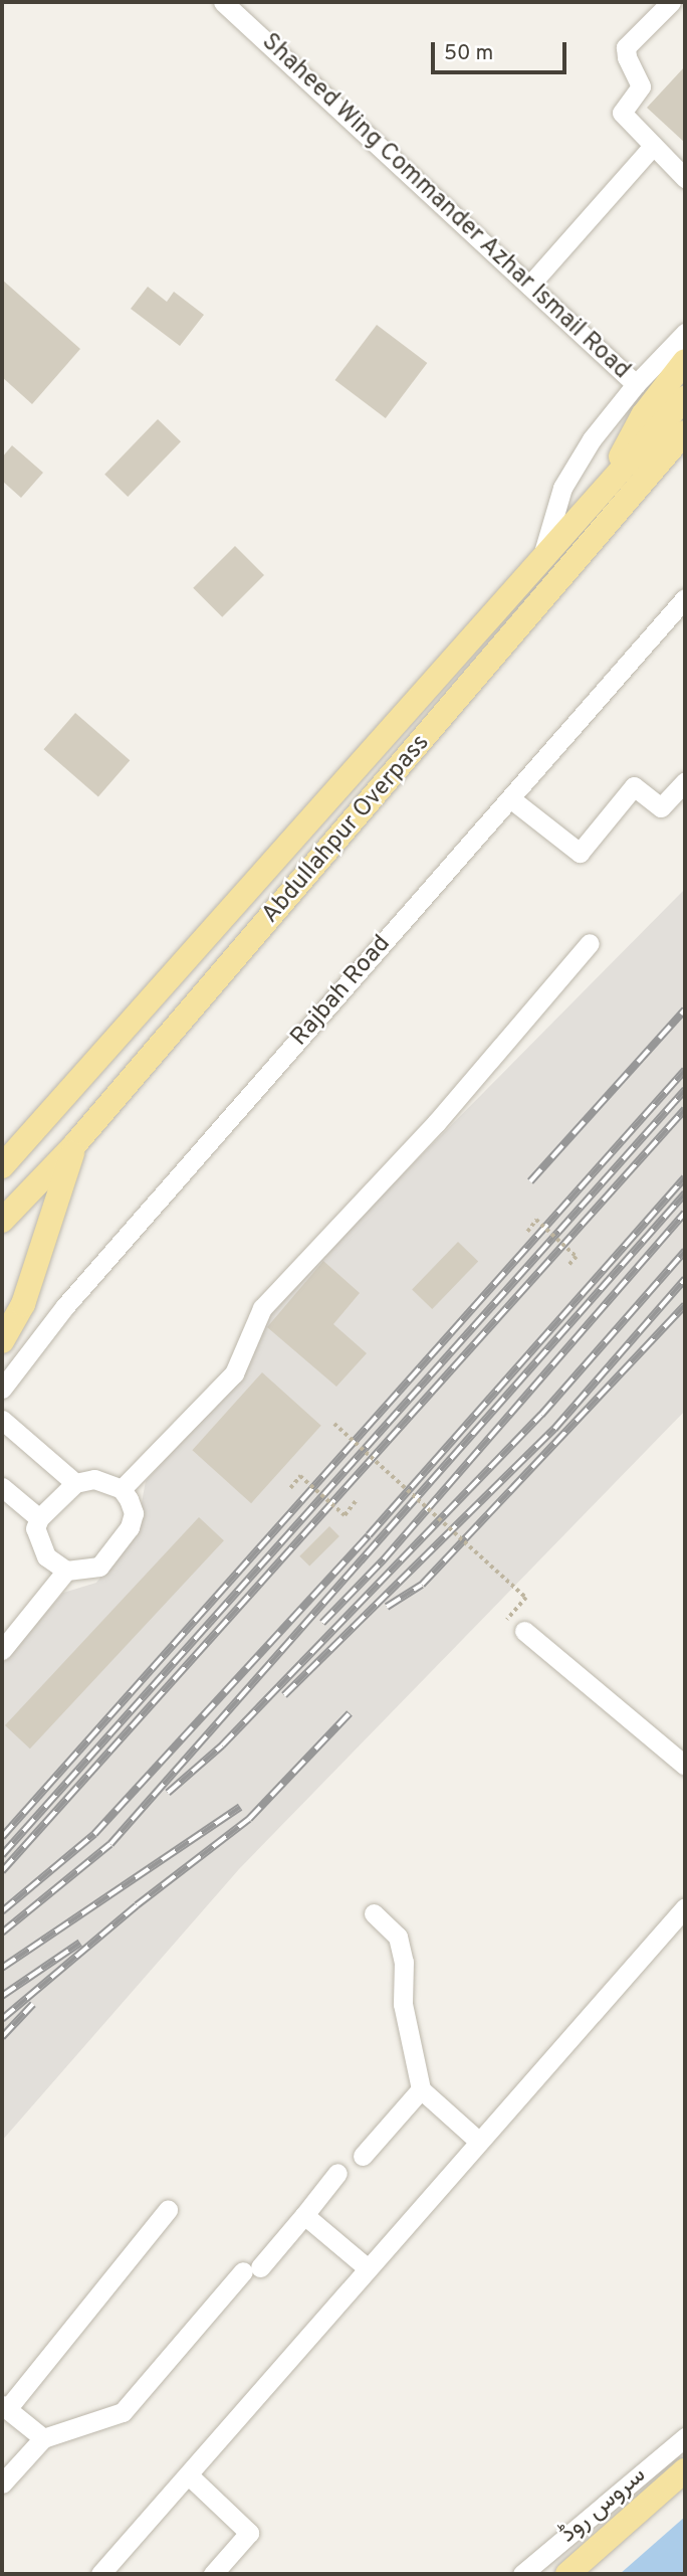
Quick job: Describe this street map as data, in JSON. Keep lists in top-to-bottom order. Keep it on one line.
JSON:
{"streets":{"main road":["Abdullahpur Overpass"],"street":["Shaheed Wing Commander Azhar Ismail Road","Rajbah Road","سروس روڈ"]},"scale_bar":"50 m"}
